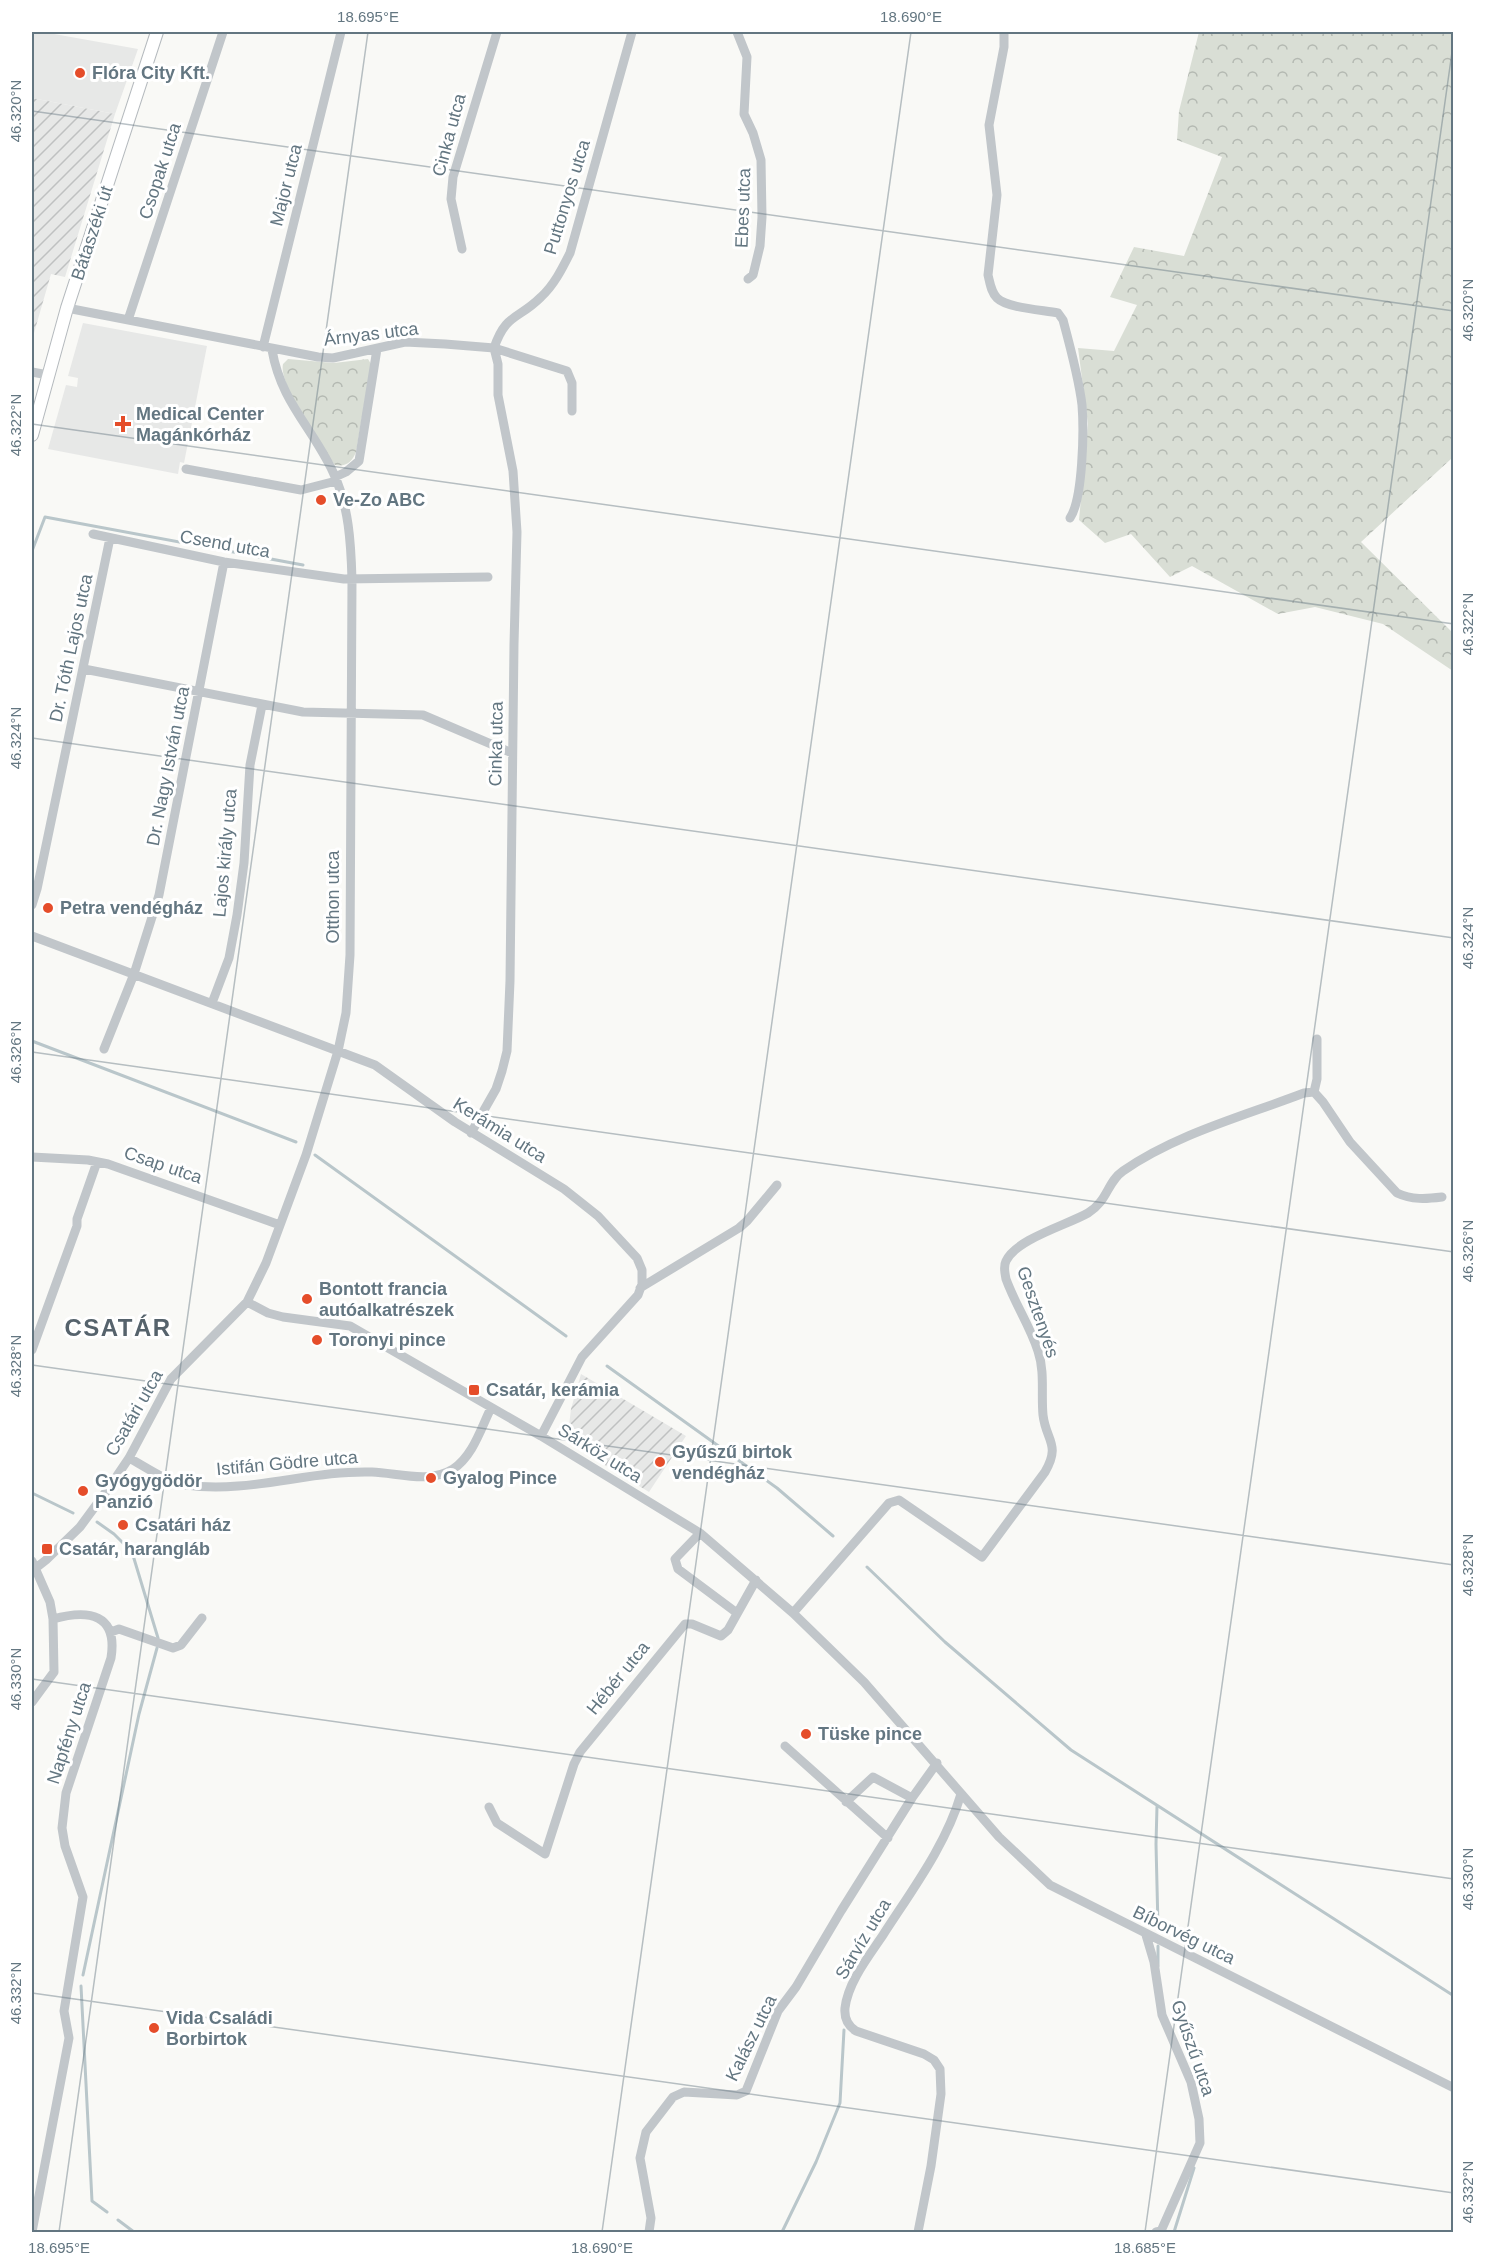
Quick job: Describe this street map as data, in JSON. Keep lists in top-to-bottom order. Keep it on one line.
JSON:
{"streets":{"main road":["Bátaszéki út"],"street":["Cinka utca","Csopak utca","Major utca","Puttonyos utca","Ebes utca","Árnyas utca","Csend utca","Dr. Tóth Lajos utca","Dr. Nagy István utca","Lajos király utca","Otthon utca","Kerámia utca","Csap utca","Gesztenyés","Csatári utca","Sárköz utca","Istifán Gödre utca","Hébér utca","Napfény utca","Bíborvég utca","Sárvíz utca","Kalász utca","Gyűszű utca"]},"crossings":[["Cinka utca","Puttonyos utca"],["Cinka utca","Árnyas utca"],["Cinka utca","Kerámia utca"],["Csopak utca","Árnyas utca"],["Major utca","Árnyas utca"],["Major utca","Otthon utca"],["Puttonyos utca","Árnyas utca"],["Bátaszéki út","Árnyas utca"],["Árnyas utca","Otthon utca"],["Csend utca","Dr. Tóth Lajos utca"],["Csend utca","Dr. Nagy István utca"],["Csend utca","Otthon utca"],["Dr. Nagy István utca","Kerámia utca"],["Lajos király utca","Kerámia utca"],["Otthon utca","Kerámia utca"],["Otthon utca","Csap utca"],["Otthon utca","Csatári utca"],["Otthon utca","Sárköz utca"],["Gesztenyés","Sárköz utca"],["Csatári utca","Sárköz utca"],["Csatári utca","Istifán Gödre utca"],["Sárköz utca","Istifán Gödre utca"],["Sárköz utca","Hébér utca"],["Sárköz utca","Bíborvég utca"],["Sárköz utca","Kalász utca"],["Bíborvég utca","Sárvíz utca"],["Bíborvég utca","Kalász utca"],["Bíborvég utca","Gyűszű utca"]],"districts":["CSATÁR"],"places":{"other":["Flóra City Kft.","Ve-Zo ABC","Petra vendégház","Bontott francia autóalkatrészek","Toronyi pince","Gyűszű birtok vendégház","Gyalog Pince","Gyógygödör Panzió","Csatári ház","Tüske pince","Vida Családi Borbirtok"],"health":["Medical Center Magánkórház"],"transit":["Csatár, kerámia","Csatár, harangláb"]},"coordinates":["18.695°E","18.690°E","46.320°N","46.322°N","46.324°N","46.326°N","46.328°N","46.330°N","46.332°N","18.685°E"]}
